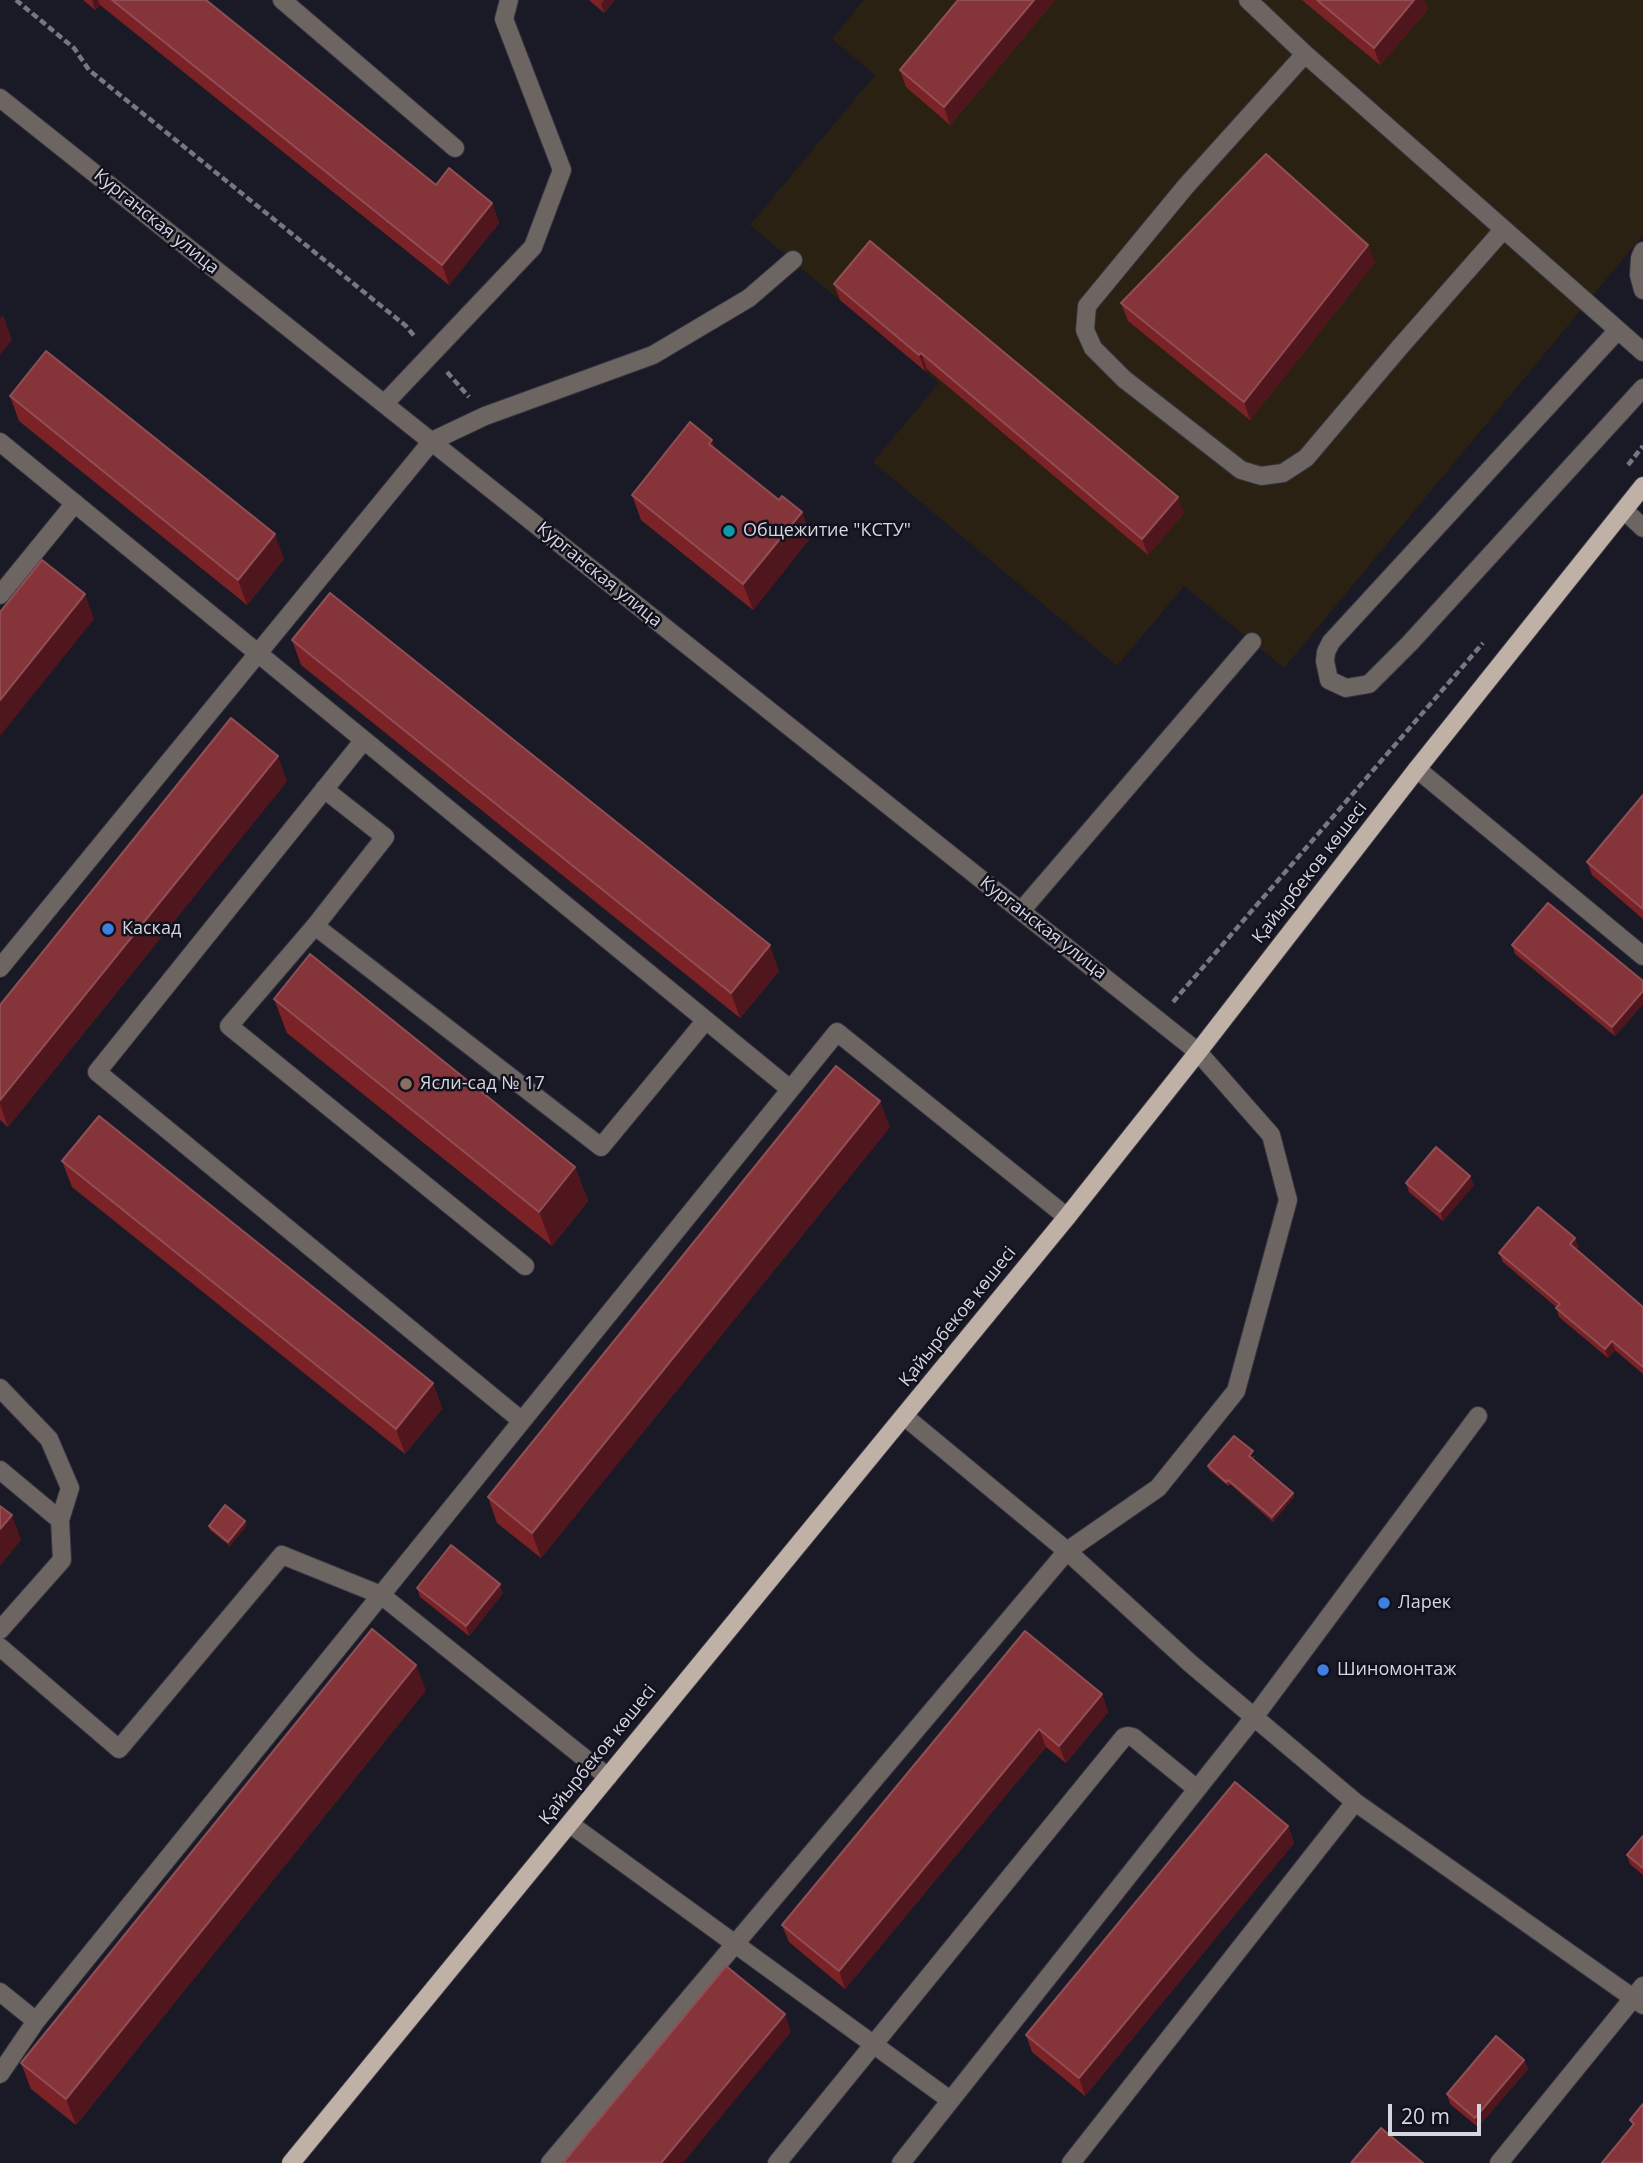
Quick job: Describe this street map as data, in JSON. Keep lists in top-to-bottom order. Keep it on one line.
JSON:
{"streets":{"main road":["Қайырбеков көшесі"],"street":["Курганская улица"]},"crossings":[["Курганская улица","Қайырбеков көшесі"]],"places":["Общежитие \"КСТУ\"","Каскад","Ясли-сад № 17","Ларек","Шиномонтаж"],"scale_bar":"20 m"}
